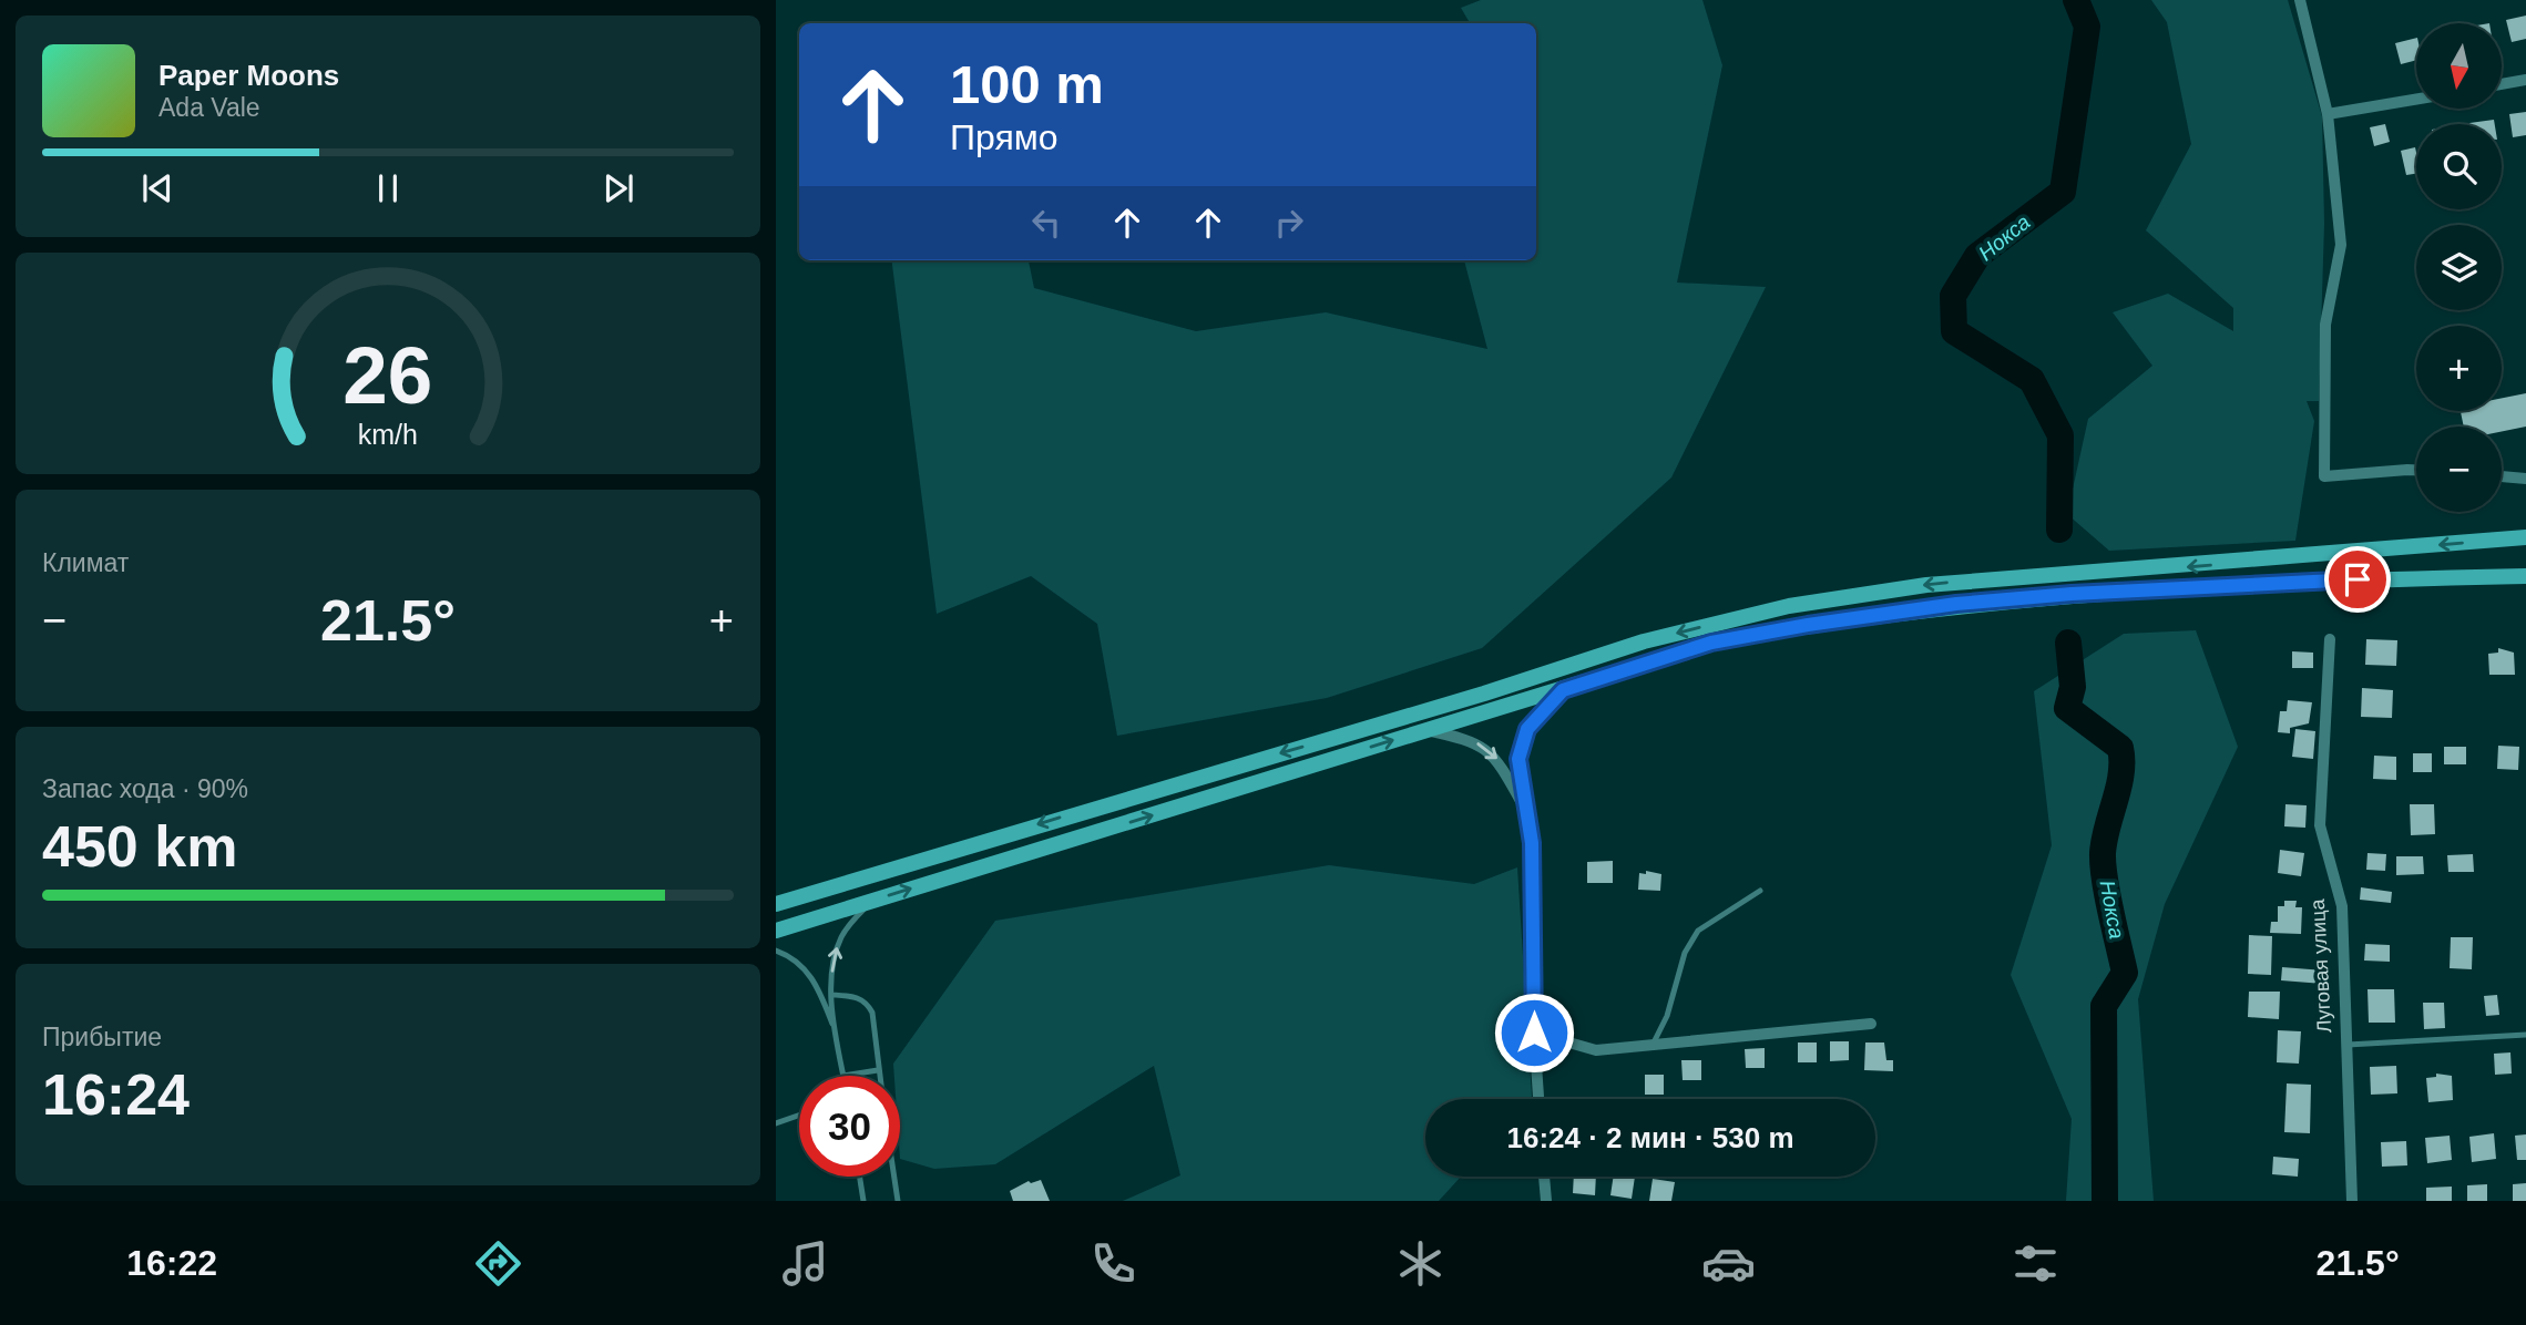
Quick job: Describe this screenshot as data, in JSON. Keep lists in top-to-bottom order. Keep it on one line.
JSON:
{"streets":{"street":["Луговая улица"]},"water":["Нокса"],"north":"bottom","page":{"map_buttons":["+","−"],"turn":["100 m","Прямо"],"song":["Paper Moons","Ada Vale"],"tile":["Климат",["Запас хода · 90%","450 km"],["Прибытие","16:24"]],"heat":["−","21.5°","+"],"limit":"30","trip":"16:24 · 2 мин · 530 m","tabs":["16:22","21.5°"],"gauge":["26","km/h"]}}
